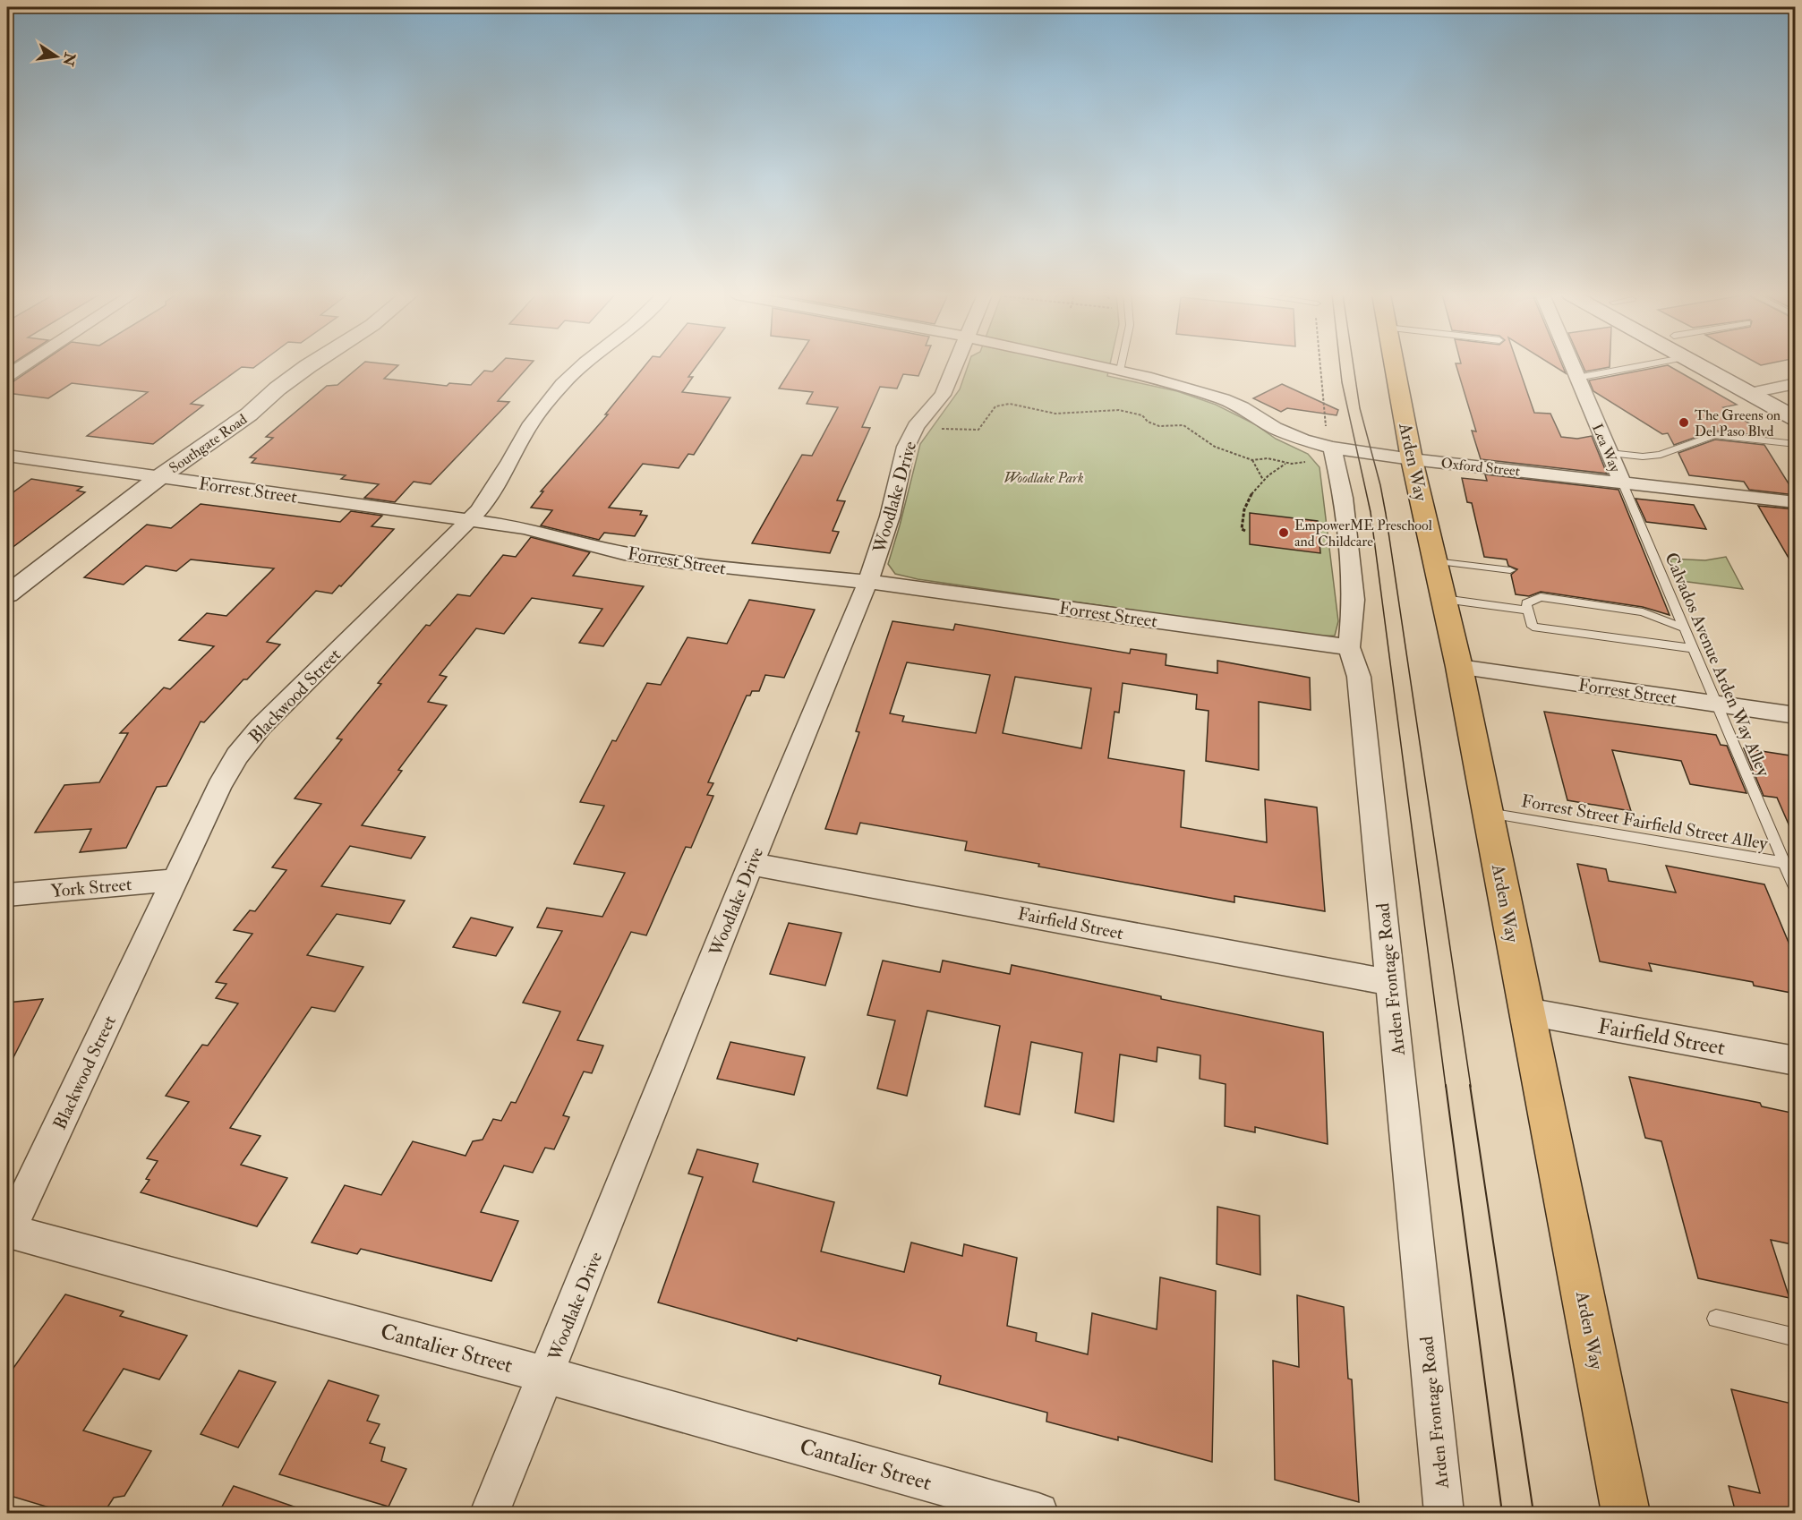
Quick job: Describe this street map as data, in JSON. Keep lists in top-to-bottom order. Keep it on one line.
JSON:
{"streets":{"main road":["Arden Way"],"street":["Southgate Road","Lea Way","Oxford Street","Forrest Street","Woodlake Drive","Blackwood Street","York Street","Fairfield Street","Arden Frontage Road","Cantalier Street"],"lane":["Calvados Avenue Arden Way Alley","Forrest Street Fairfield Street Alley"]},"crossings":[["Southgate Road","Forrest Street"],["Lea Way","Oxford Street"],["Lea Way","Calvados Avenue Arden Way Alley"],["Arden Way","Oxford Street"],["Arden Way","Forrest Street"],["Arden Way","Forrest Street Fairfield Street Alley"],["Arden Way","Fairfield Street"],["Oxford Street","Calvados Avenue Arden Way Alley"],["Oxford Street","Arden Frontage Road"],["Forrest Street","Woodlake Drive"],["Forrest Street","Calvados Avenue Arden Way Alley"],["Forrest Street","Blackwood Street"],["Forrest Street","Arden Frontage Road"],["Woodlake Drive","Fairfield Street"],["Woodlake Drive","Cantalier Street"],["Calvados Avenue Arden Way Alley","Forrest Street Fairfield Street Alley"],["Blackwood Street","York Street"],["Blackwood Street","Cantalier Street"],["Fairfield Street","Arden Frontage Road"]],"parks":["Woodlake Park"],"places":["The Greens on Del Paso Blvd","EmpowerME Preschool and Childcare"],"north":"right"}
